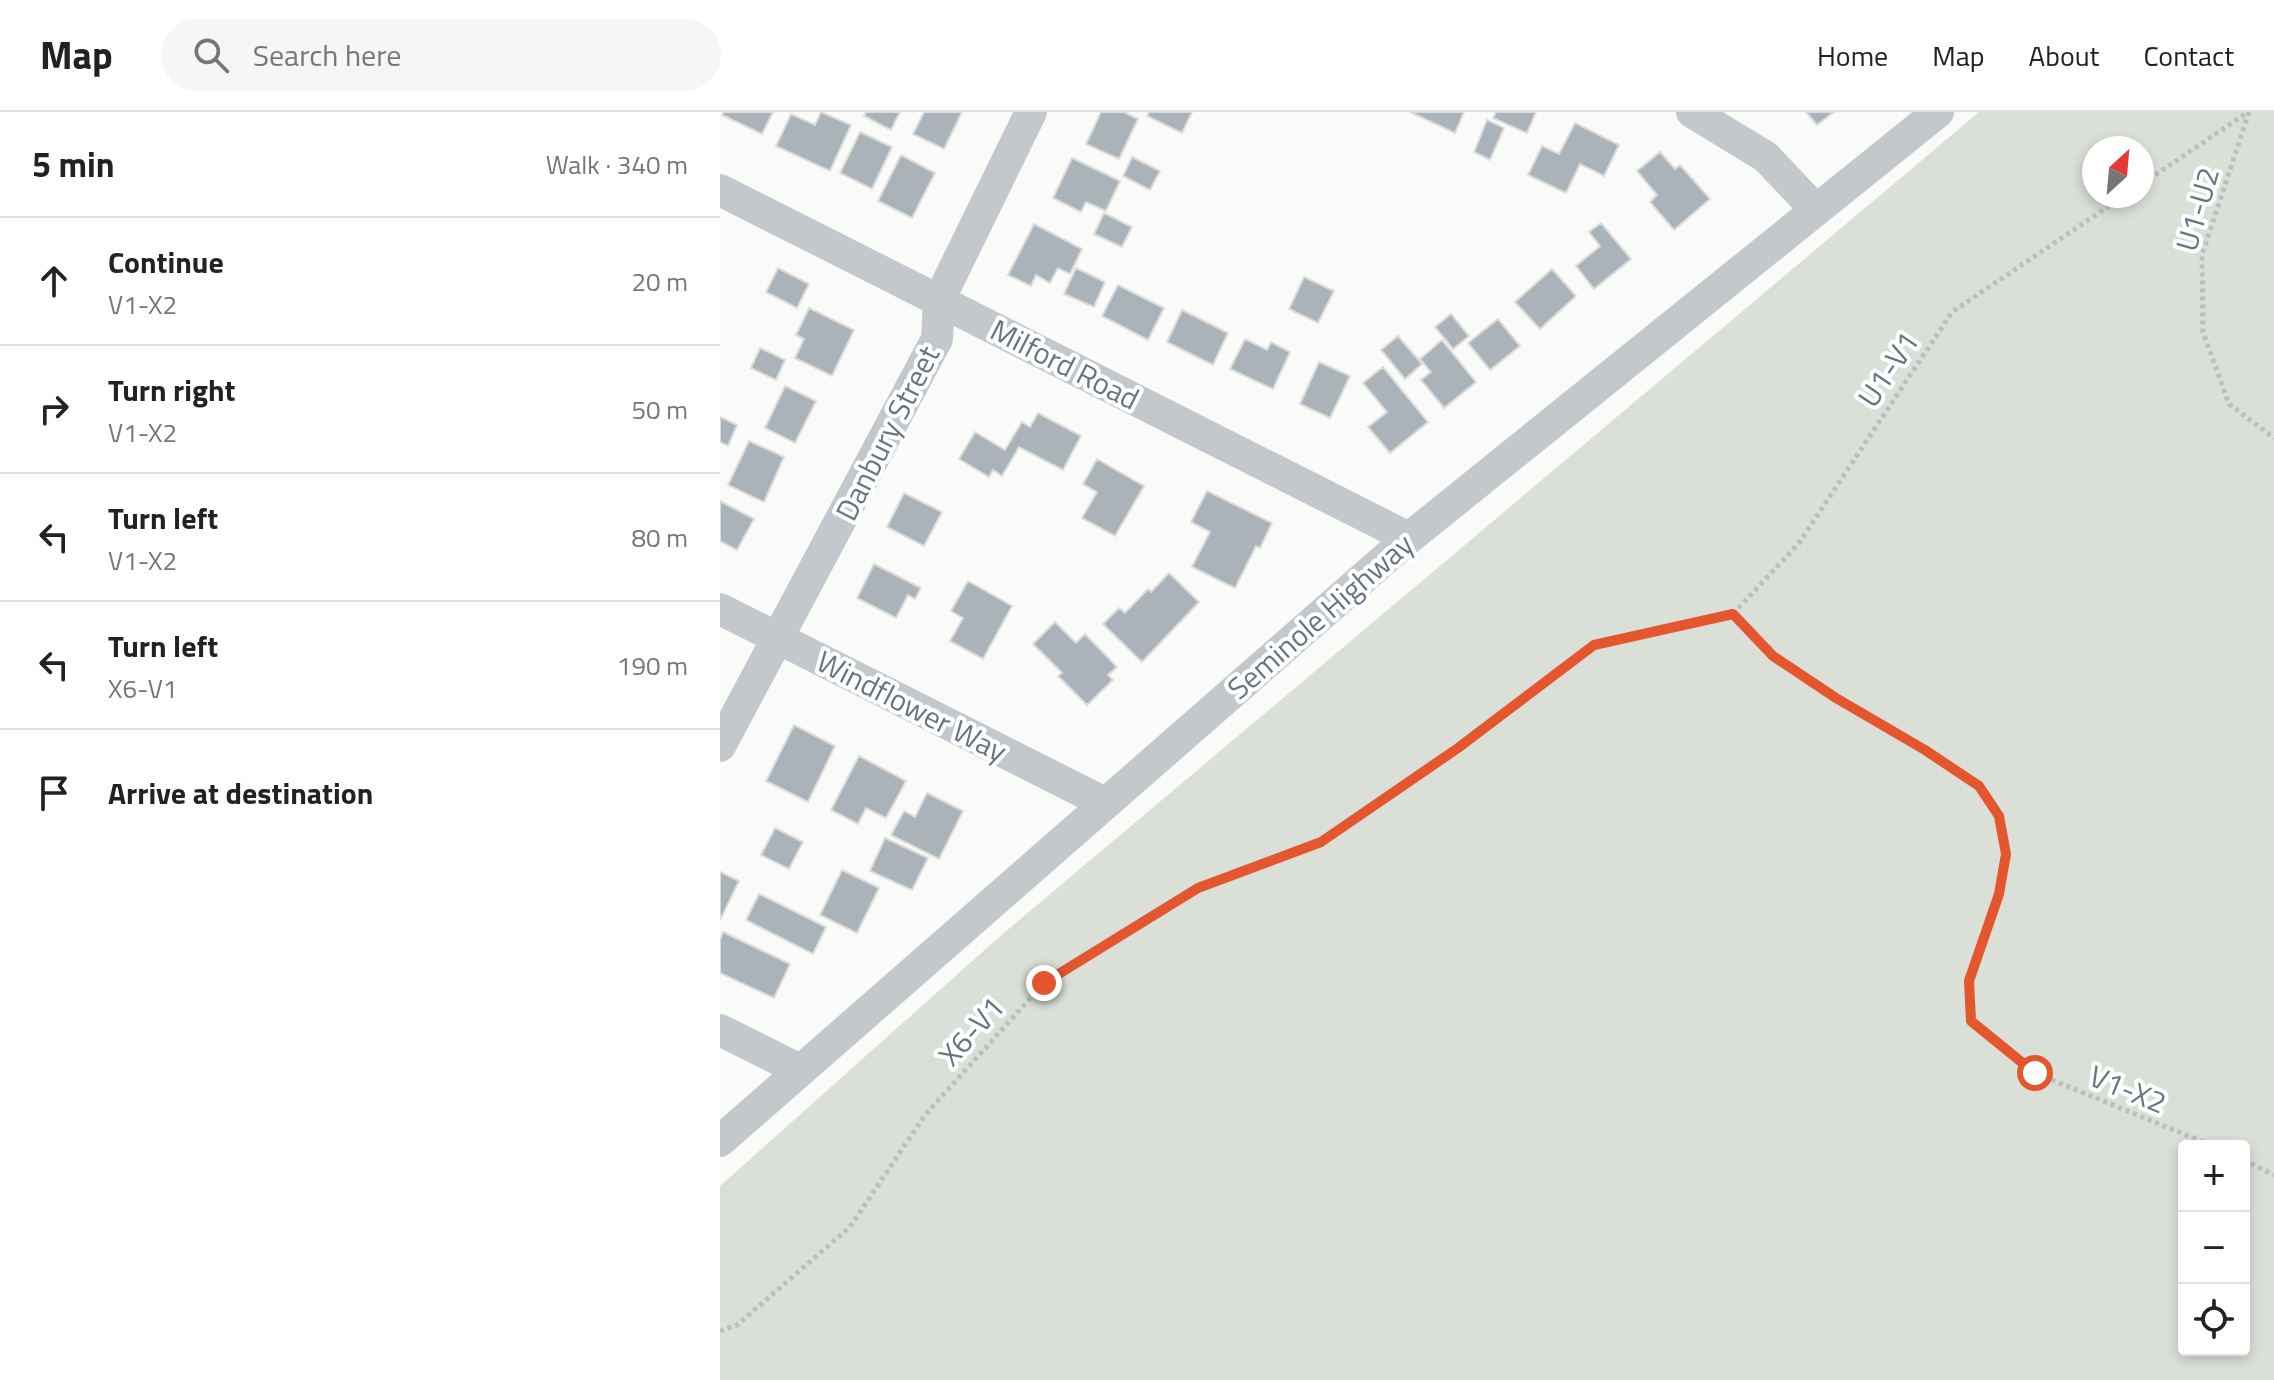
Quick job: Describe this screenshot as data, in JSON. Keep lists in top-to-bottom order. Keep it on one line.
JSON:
{"streets":{"street":["Milford Road","Danbury Street","Seminole Highway","Windflower Way"],"path":["U1-U2","U1-V1","X6-V1","V1-X2"]},"crossings":[["Milford Road","Danbury Street"],["Milford Road","Seminole Highway"],["U1-V1","X6-V1"],["U1-V1","V1-X2"],["Danbury Street","Windflower Way"],["Seminole Highway","Windflower Way"],["X6-V1","V1-X2"]],"north":"top right","page":{"header":"Map","search":"Search here","nav":["Home","Map","About","Contact"],"heading":["5 min","Walk · 340 m"],"list":[["Continue","V1-X2","20 m"],["Turn right","V1-X2","50 m"],["Turn left","V1-X2","80 m"],["Turn left","X6-V1","190 m"],"Arrive at destination"],"map_buttons":["+","−"]}}
